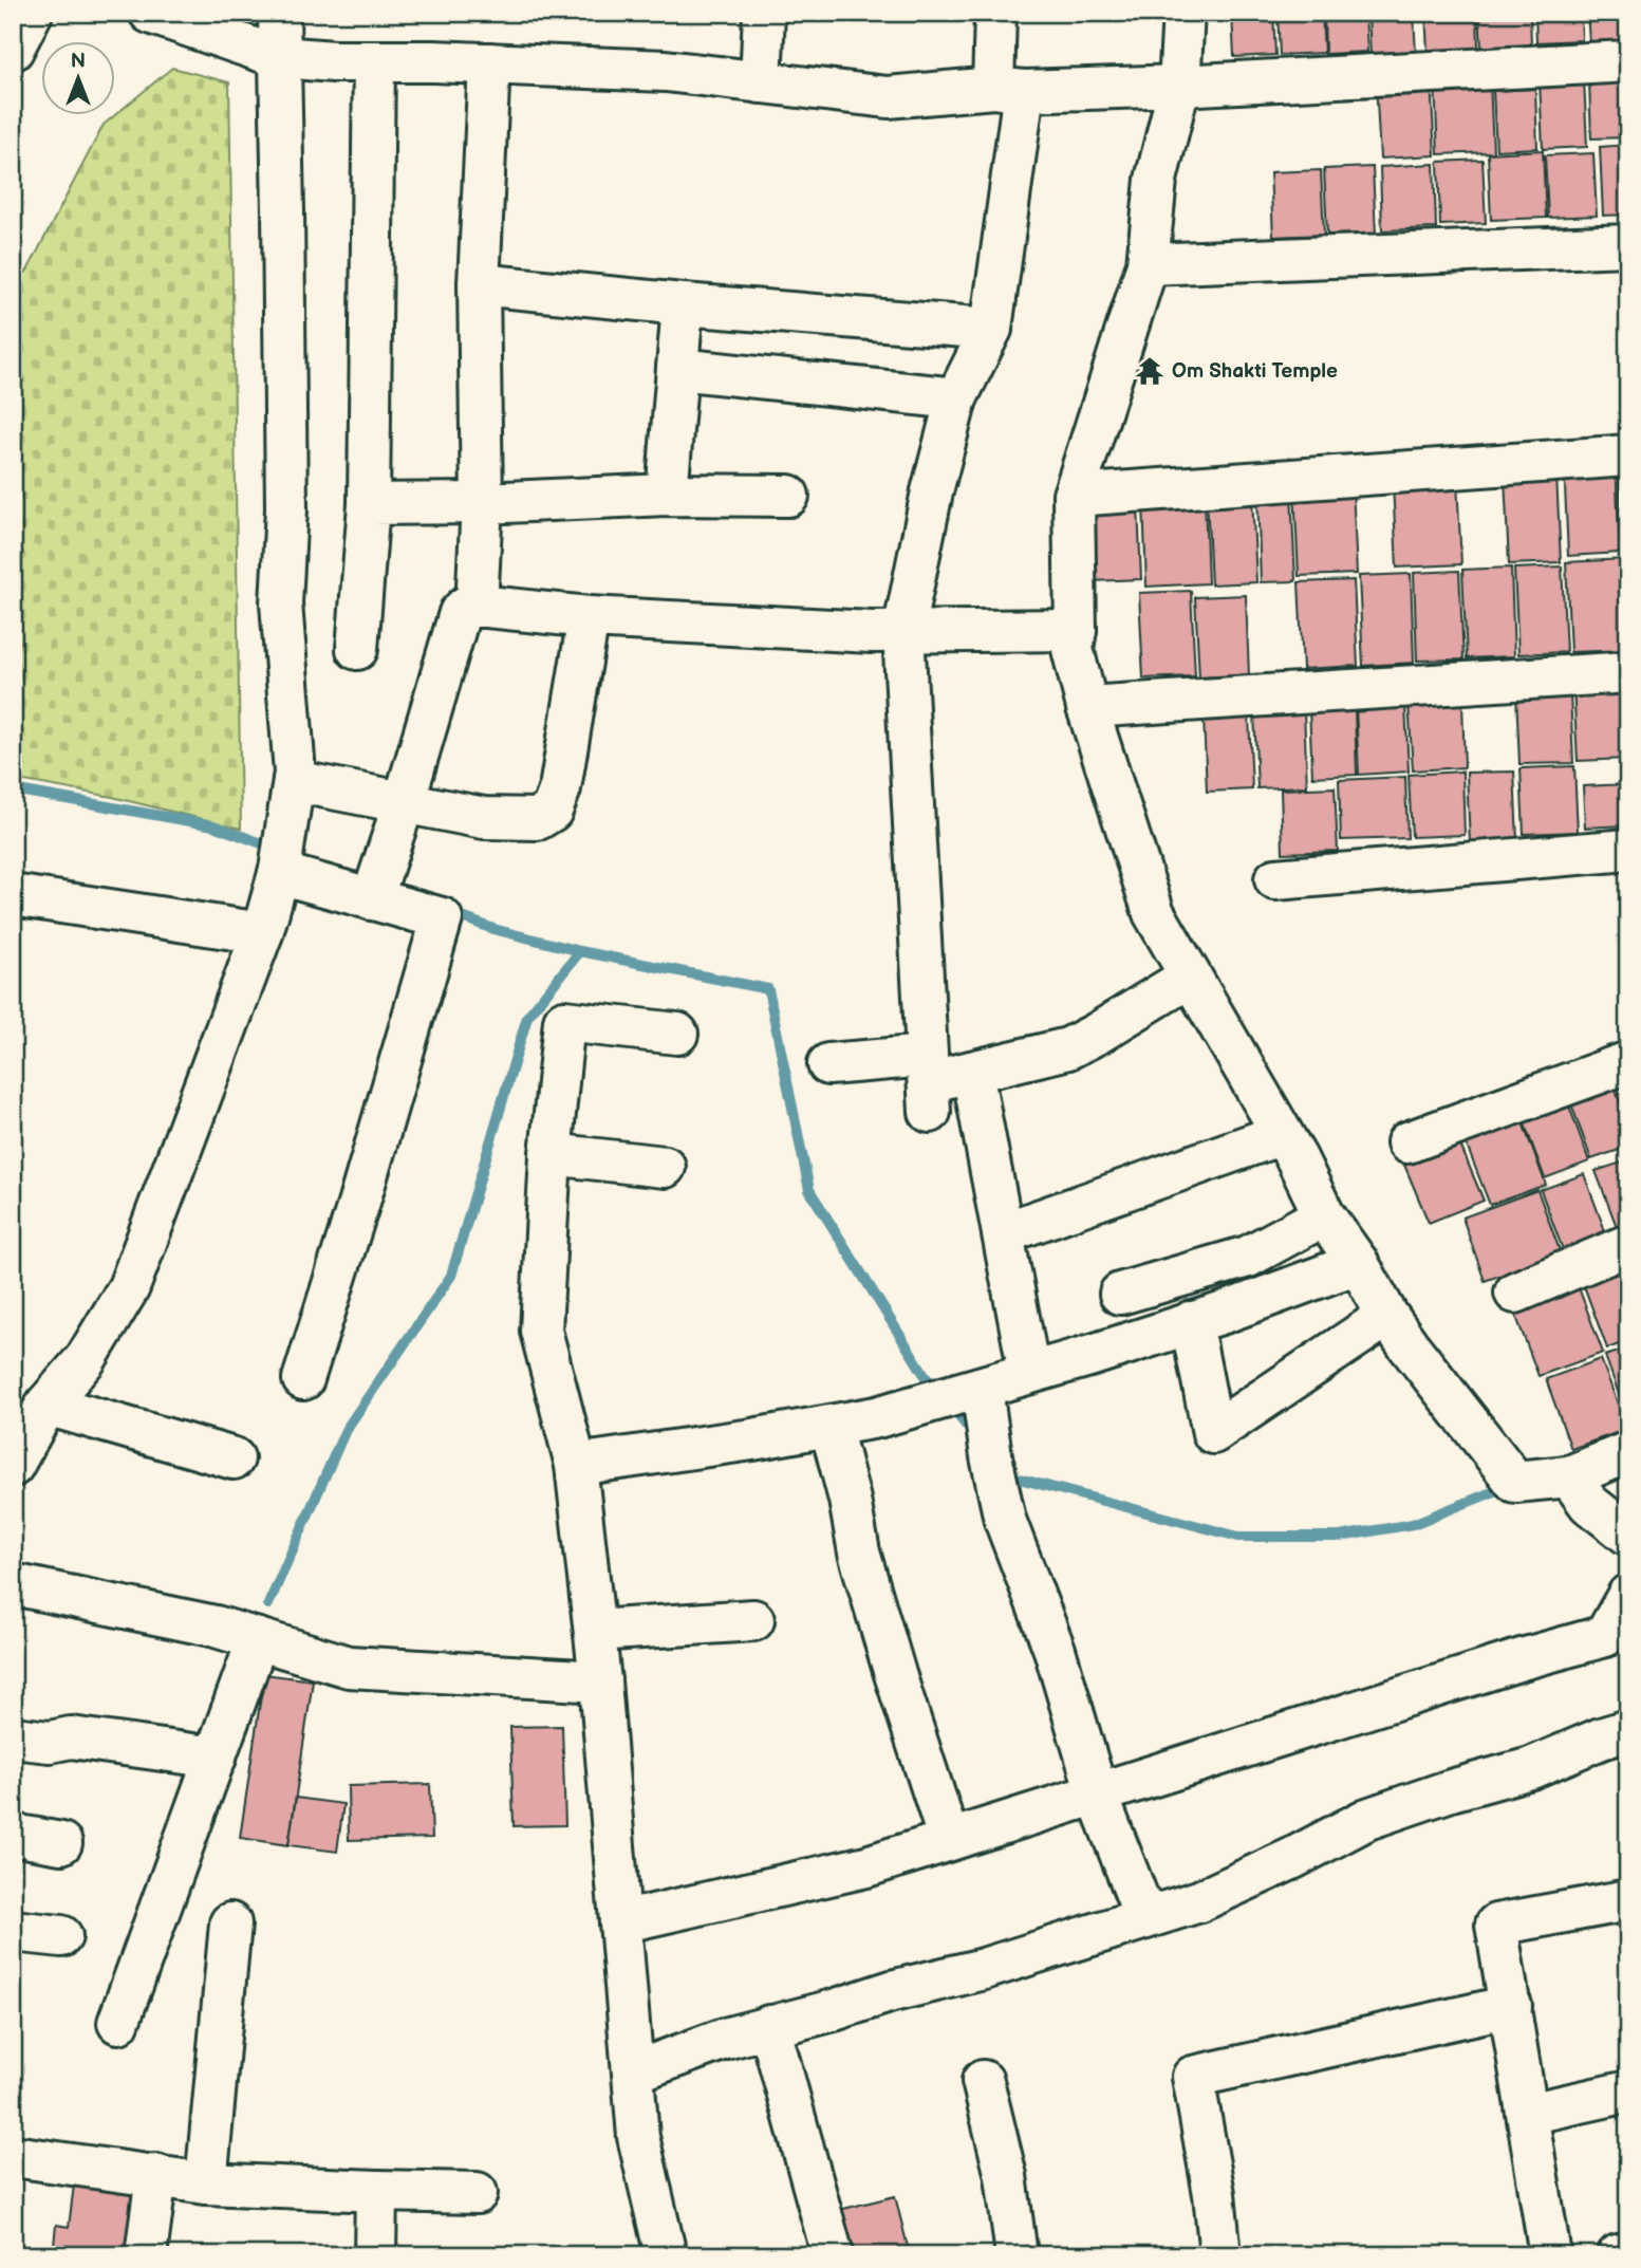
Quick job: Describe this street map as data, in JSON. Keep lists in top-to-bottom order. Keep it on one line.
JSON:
{"places":{"temple":["Om Shakti Temple"]},"north":"top"}
